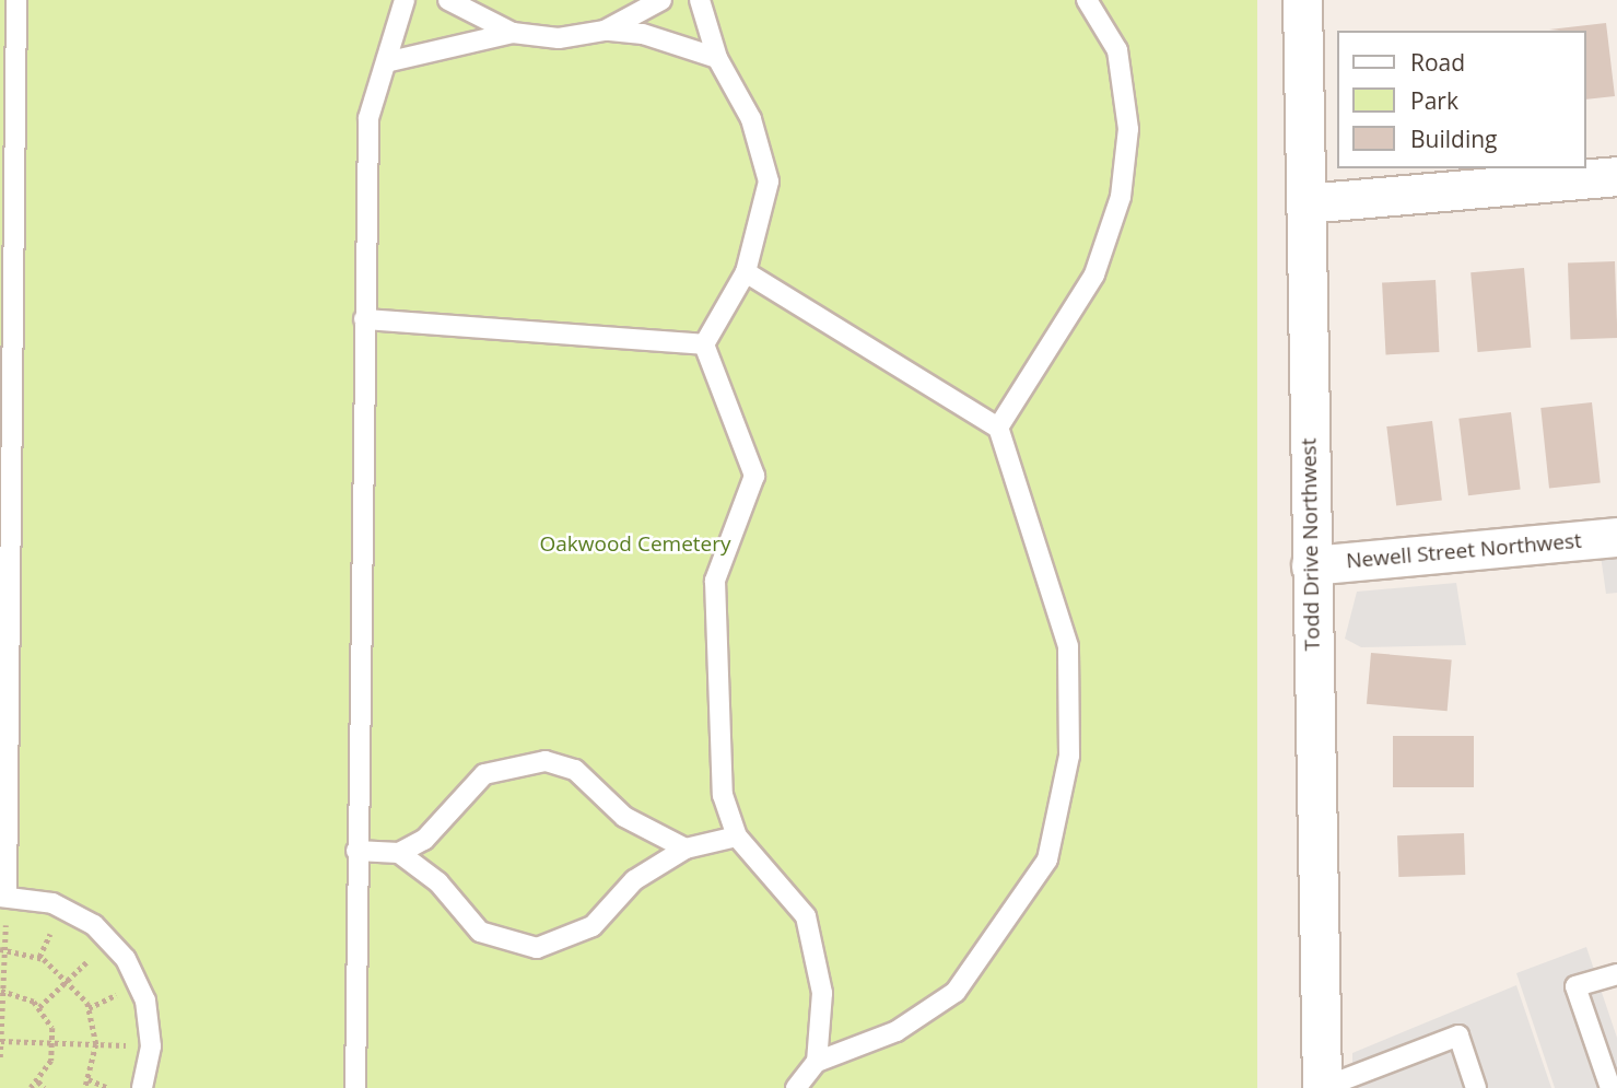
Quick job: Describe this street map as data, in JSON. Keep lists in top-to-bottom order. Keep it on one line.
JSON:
{"streets":{"street":["Todd Drive Northwest","Newell Street Northwest"]},"crossings":[["Todd Drive Northwest","Newell Street Northwest"]],"parks":["Oakwood Cemetery"],"legend":["Road","Park","Building"]}
